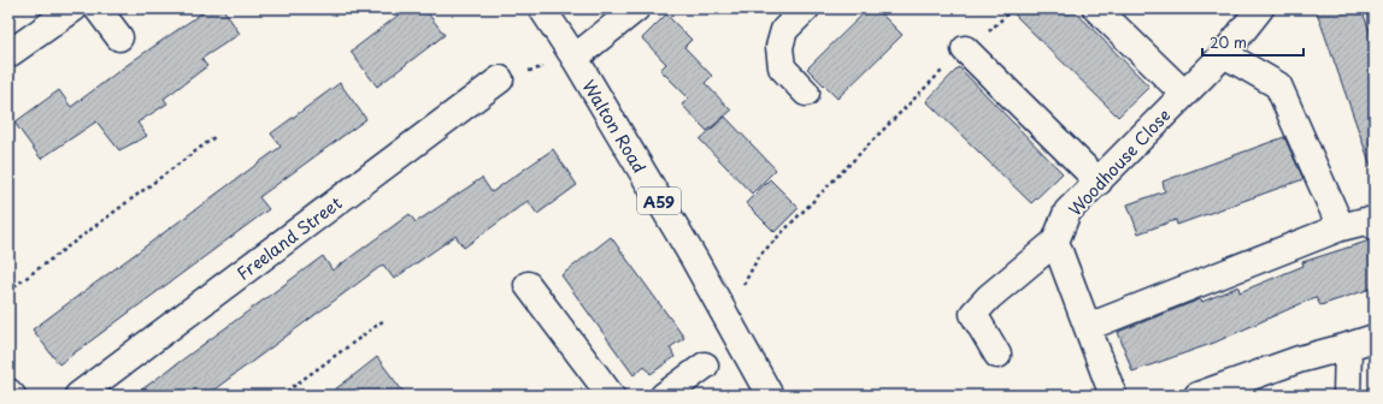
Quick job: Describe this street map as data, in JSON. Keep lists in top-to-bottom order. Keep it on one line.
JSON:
{"streets":{"main road":["Walton Road","Woodhouse Close","A59","Freeland Street"]},"scale_bar":"20 m"}
